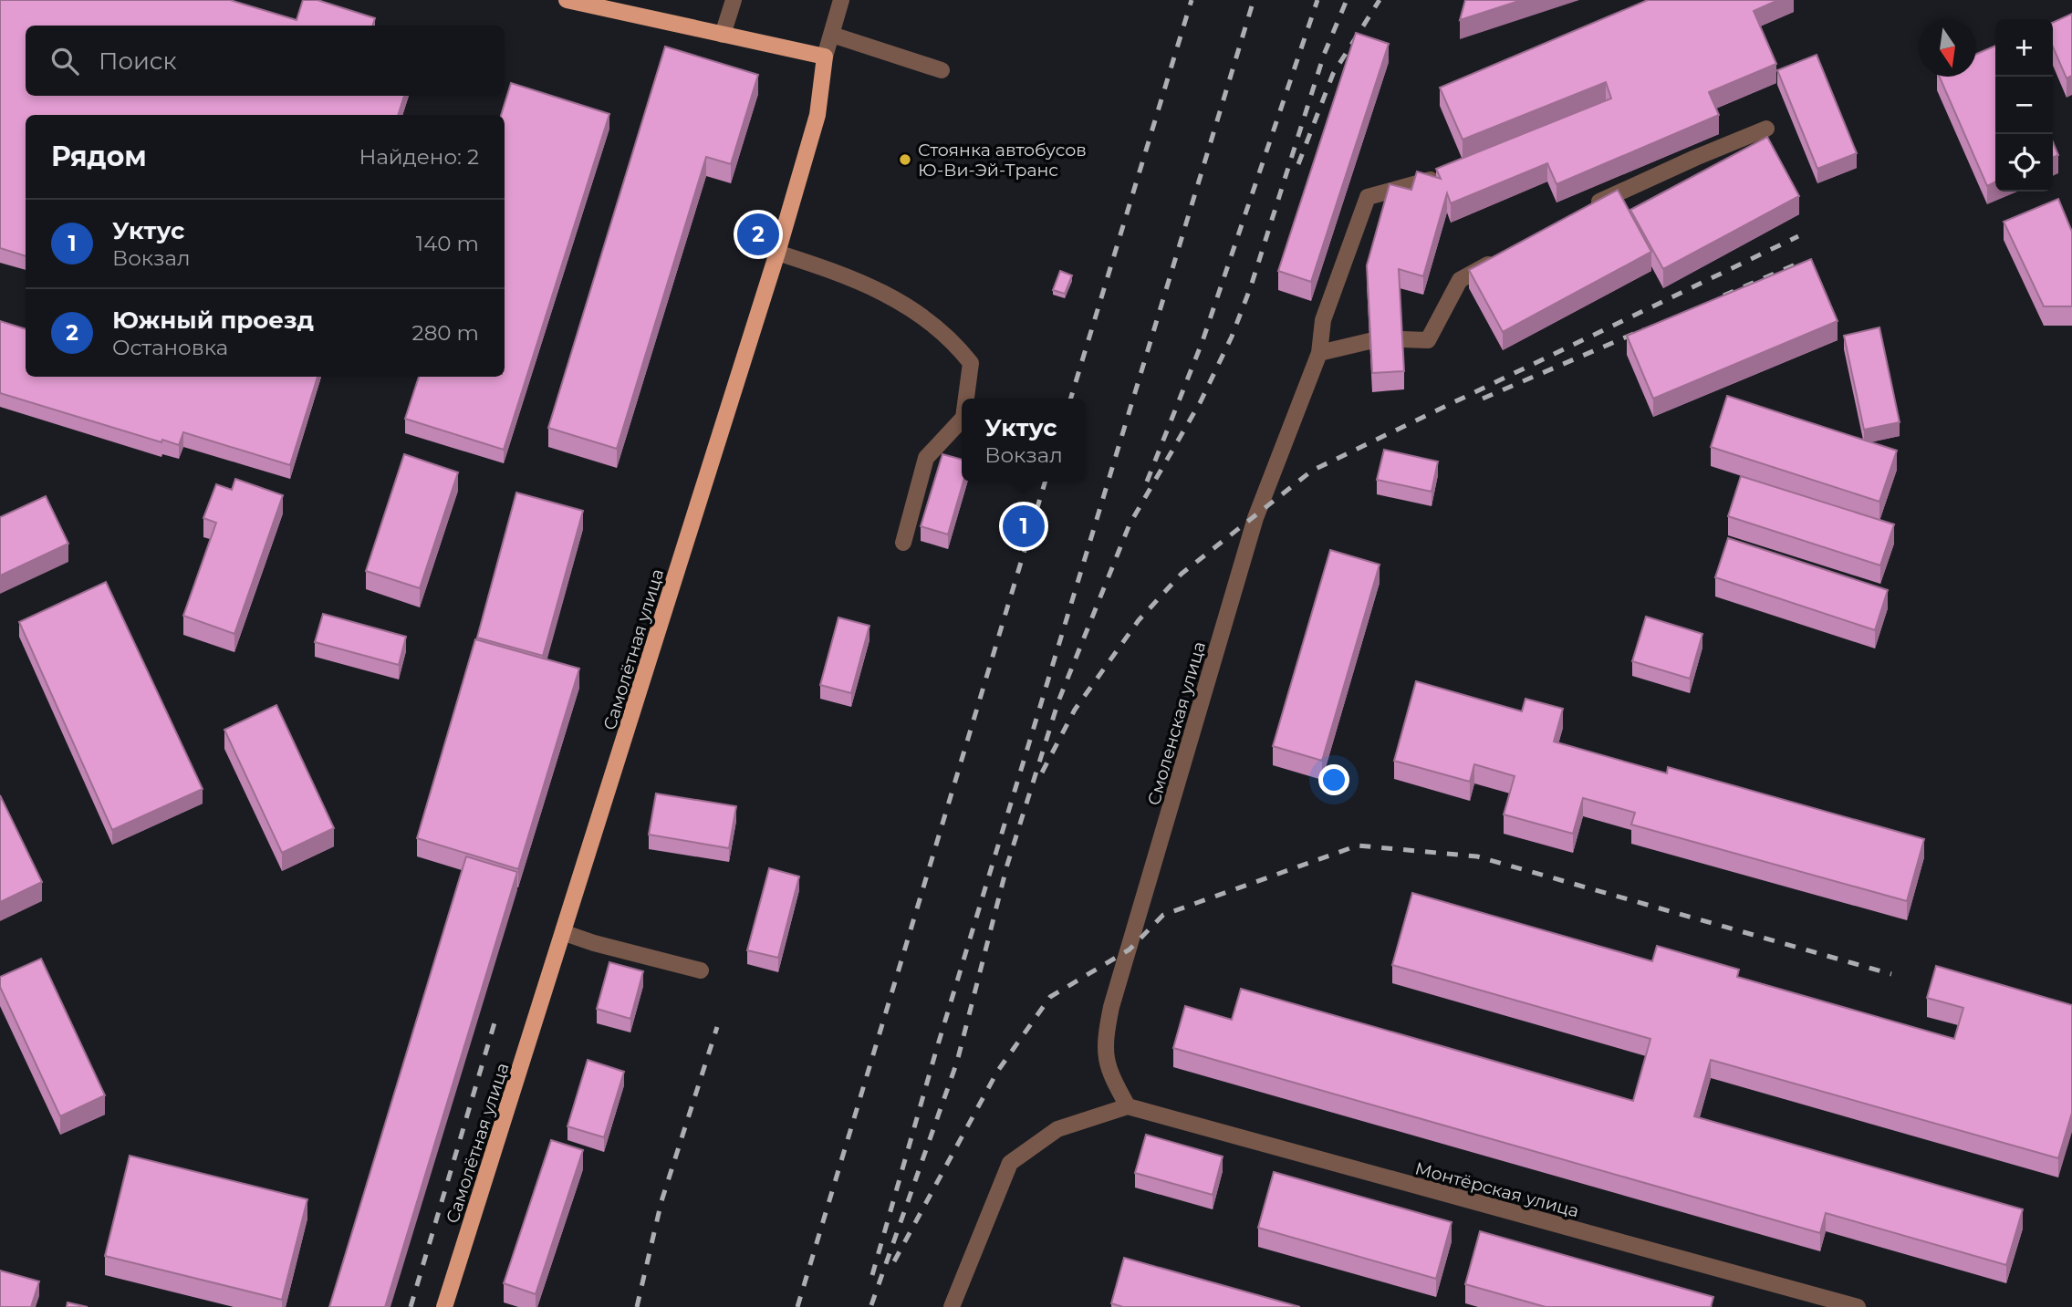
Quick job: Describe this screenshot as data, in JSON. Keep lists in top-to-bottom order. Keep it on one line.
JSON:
{"streets":{"main road":["Самолётная улица"],"street":["Смоленская улица","Монтёрская улица"]},"crossings":[["Смоленская улица","Монтёрская улица"]],"places":["Стоянка автобусов Ю-Ви-Эй-Транс"],"north":"bottom","page":{"map_buttons":["+","−"],"search":"Поиск","heading":["Рядом","Найдено: 2"],"list":[{"mark":"1","name":"Уктус","note":"Вокзал","value":"140 m"},{"mark":"2","name":"Южный проезд","note":"Остановка","value":"280 m"}],"pins":["2","1"],"popup":["Уктус","Вокзал"]}}
